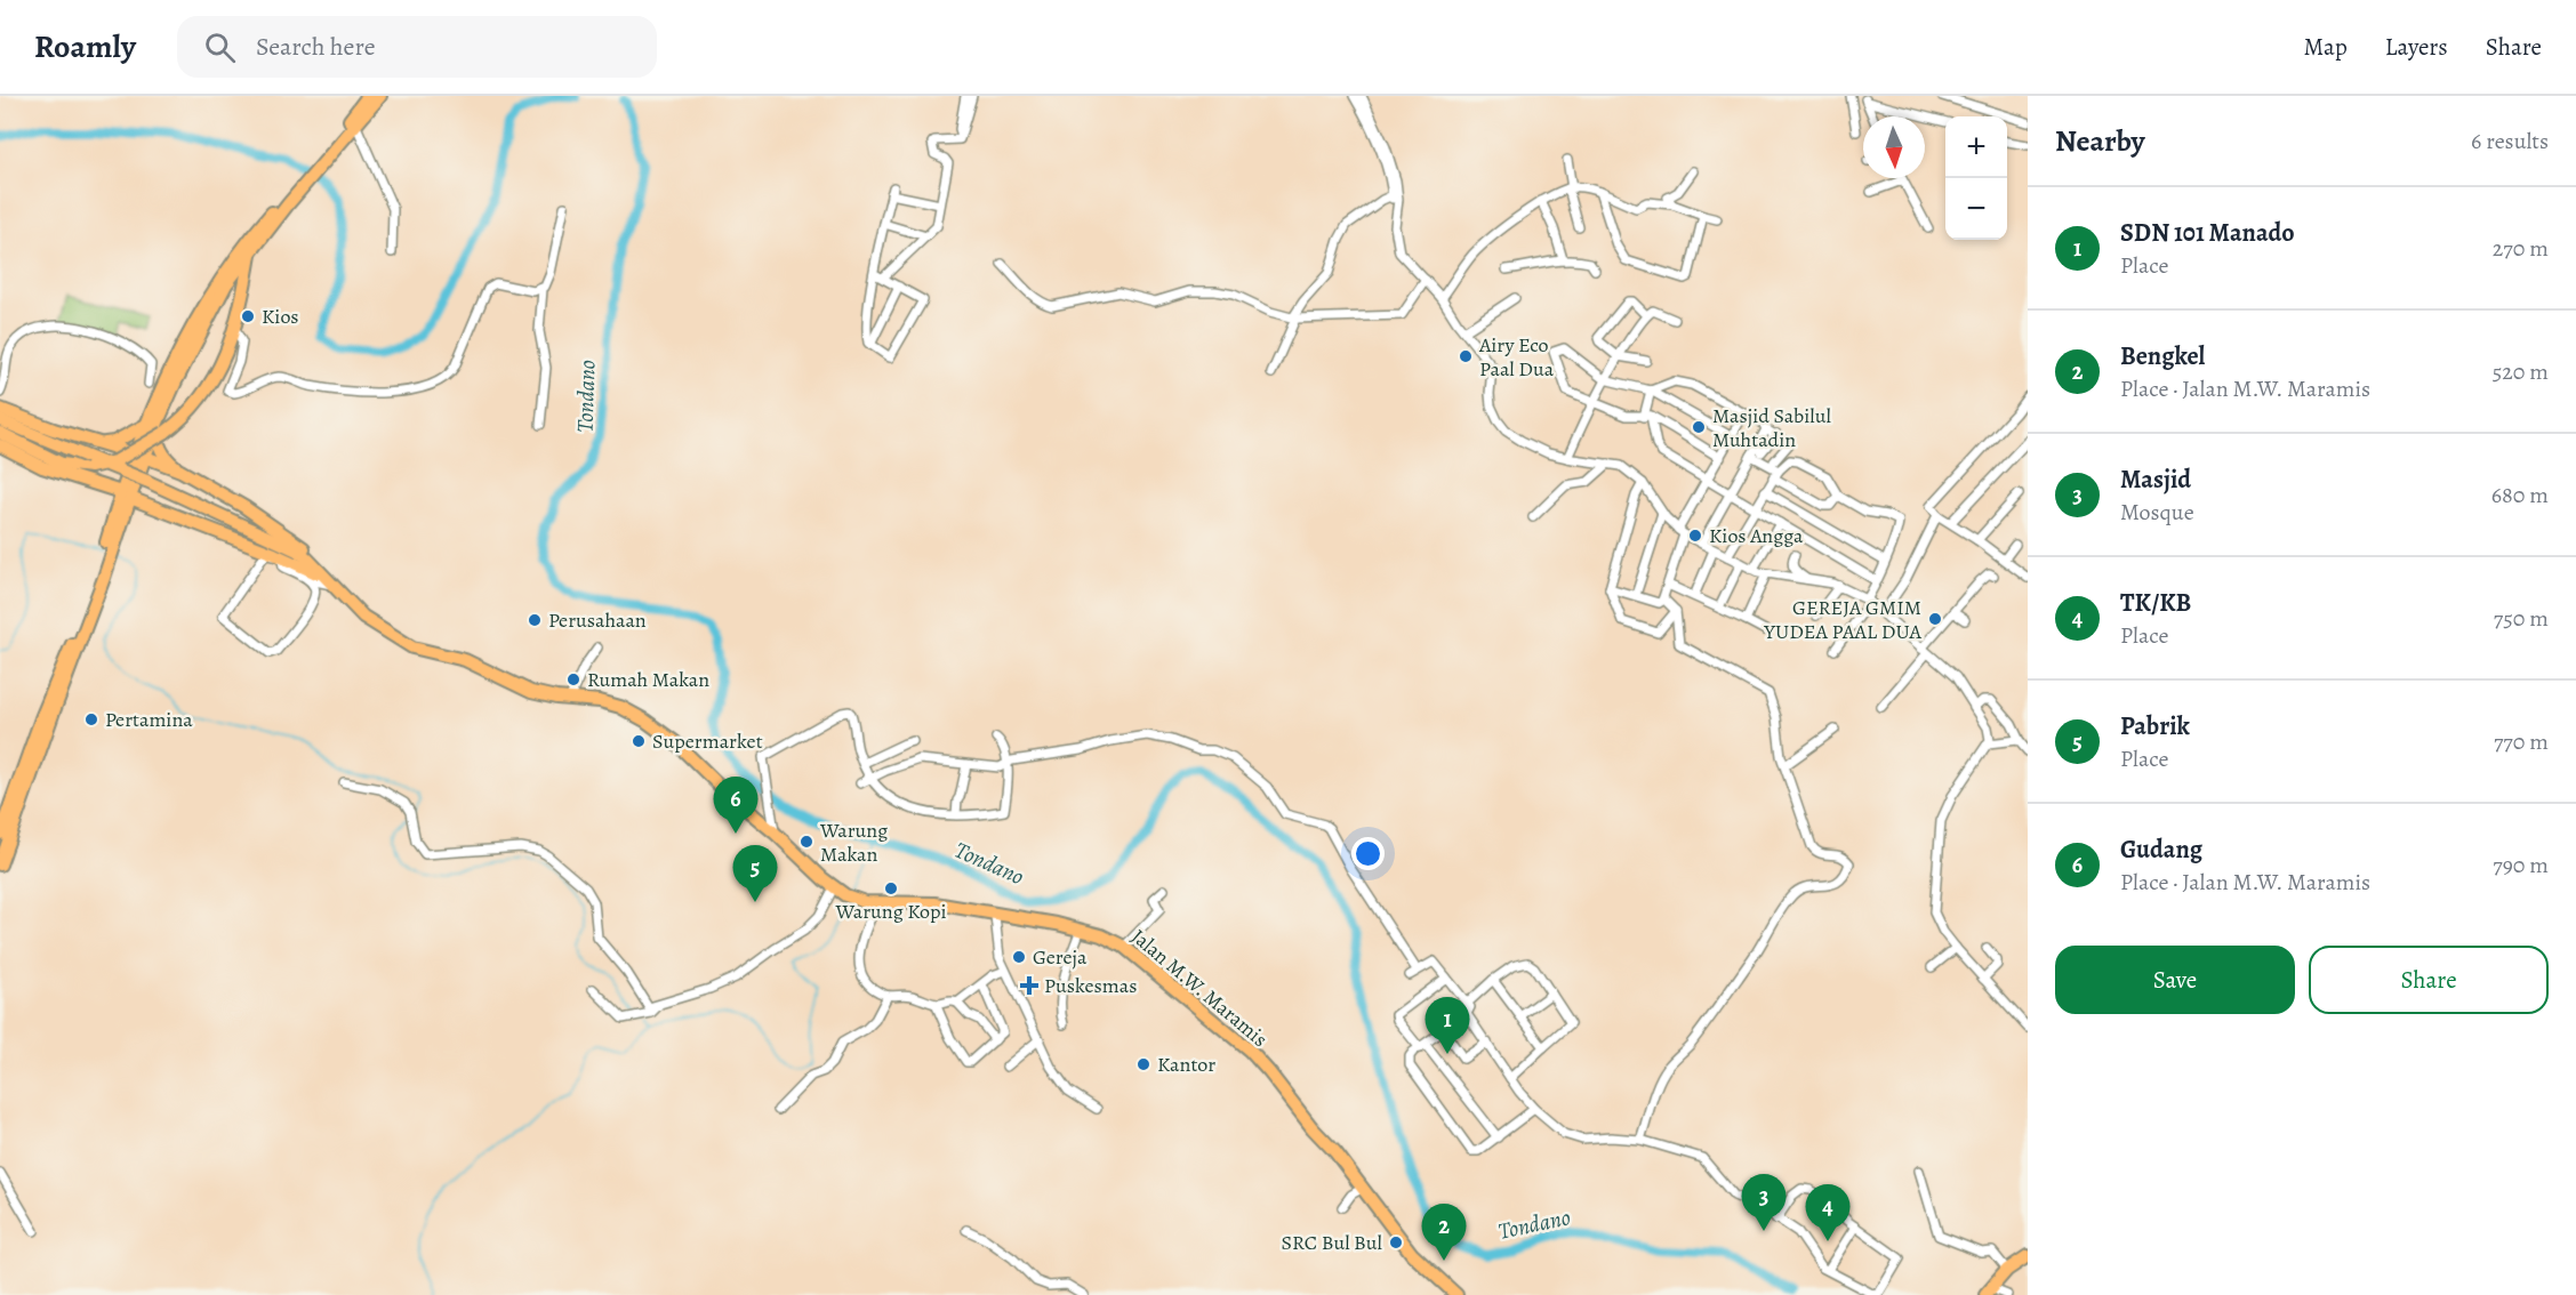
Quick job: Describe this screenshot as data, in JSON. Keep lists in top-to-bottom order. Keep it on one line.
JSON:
{"streets":{"highway":["Jalan M.W. Maramis"]},"water":["Tondano"],"places":{"other":["Kios","Airy Eco Paal Dua","Masjid Sabilul Muhtadin","Kios Angga","GEREJA GMIM YUDEA PAAL DUA","Perusahaan","Rumah Makan","Pertamina","Supermarket","Warung Makan","Warung Kopi","Gereja","Kantor","SRC Bul Bul"],"health":["Puskesmas"]},"north":"bottom","page":{"header":"Roamly","search":"Search here","nav":["Map","Layers","Share"],"heading":["Nearby","6 results"],"map_buttons":["+","−"],"list":[{"mark":"1","name":"SDN 101 Manado","note":"Place","value":"270 m"},{"mark":"2","name":"Bengkel","note":"Place · Jalan M.W. Maramis","value":"520 m"},{"mark":"3","name":"Masjid","note":"Mosque","value":"680 m"},{"mark":"4","name":"TK/KB","note":"Place","value":"750 m"},{"mark":"5","name":"Pabrik","note":"Place","value":"770 m"},{"mark":"6","name":"Gudang","note":"Place · Jalan M.W. Maramis","value":"790 m"}],"pins":["6","5","1","3","4","2"],"buttons":["Save","Share"]}}
